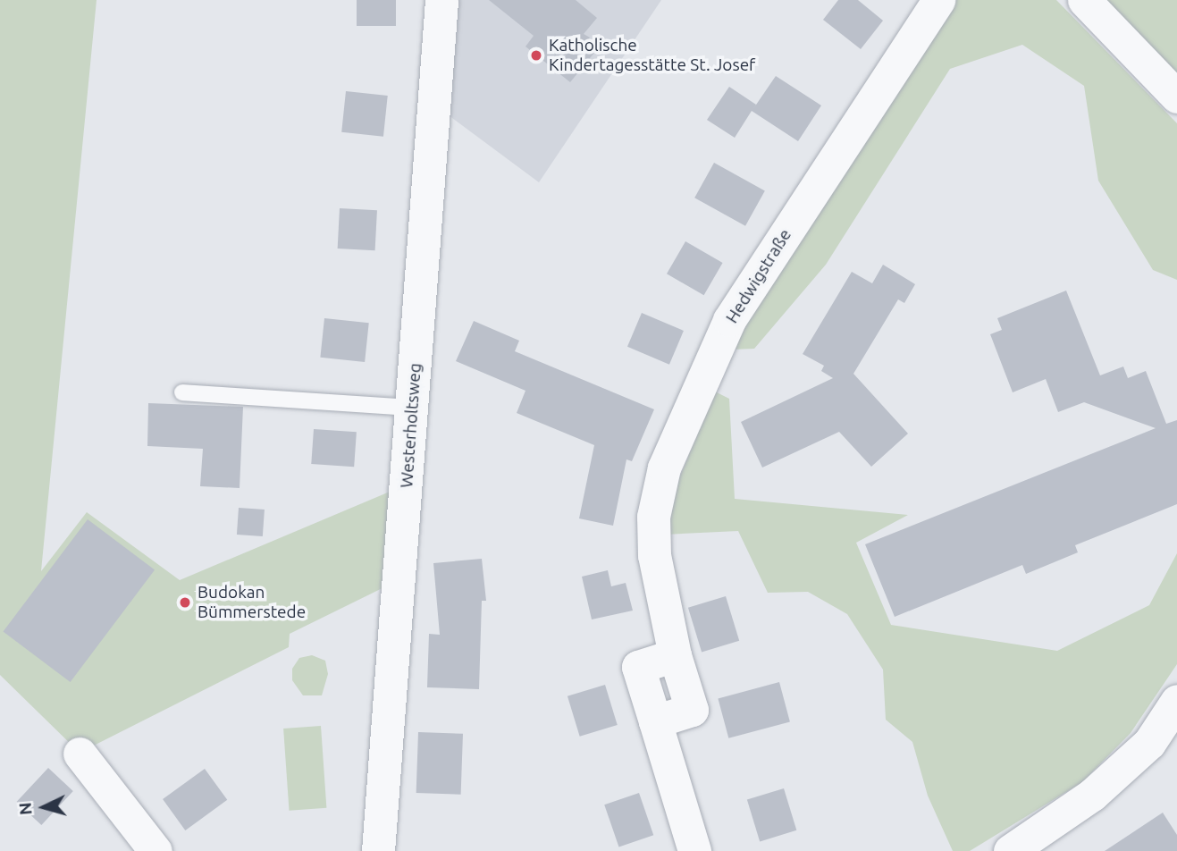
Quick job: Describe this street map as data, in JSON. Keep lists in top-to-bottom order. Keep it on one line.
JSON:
{"streets":{"street":["Hedwigstraße","Westerholtsweg"]},"places":["Katholische Kindertagesstätte St. Josef","Budokan Bümmerstede"],"north":"left"}
